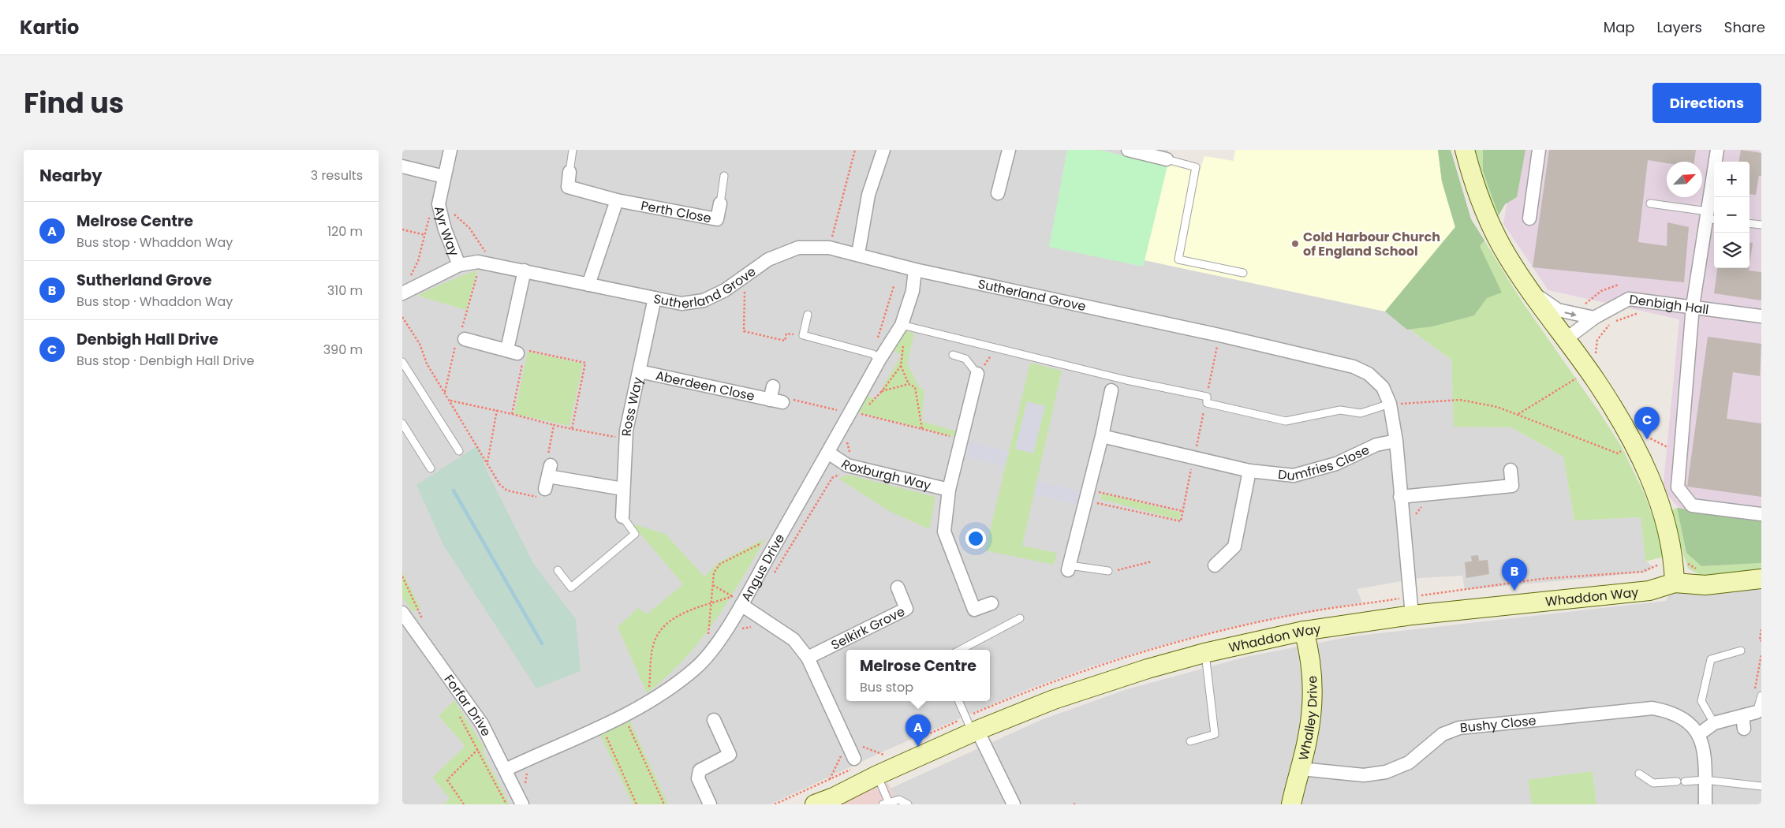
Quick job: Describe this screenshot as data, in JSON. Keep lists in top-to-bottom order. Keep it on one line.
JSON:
{"streets":{"street":["Perth Close","Ayr Way","Sutherland Grove","Denbigh Hall","Aberdeen Close","Ross Way","Dumfries Close","Roxburgh Way","Angus Drive","Whaddon Way","Selkirk Grove","Forfar Drive","Whalley Drive","Bushy Close"]},"crossings":[["Ayr Way","Sutherland Grove"],["Sutherland Grove","Ross Way"],["Sutherland Grove","Dumfries Close"],["Sutherland Grove","Angus Drive"],["Sutherland Grove","Whaddon Way"],["Aberdeen Close","Ross Way"],["Roxburgh Way","Angus Drive"],["Angus Drive","Forfar Drive"],["Whaddon Way","Whalley Drive"],["Whalley Drive","Bushy Close"]],"places":["Cold Harbour Church of England School"],"north":"top right","page":{"header":"Kartio","nav":["Map","Layers","Share"],"title":"Find us","buttons":"Directions","heading":["Nearby","3 results"],"map_buttons":["+","−"],"list":[{"mark":"A","name":"Melrose Centre","note":"Bus stop · Whaddon Way","value":"120 m"},{"mark":"B","name":"Sutherland Grove","note":"Bus stop · Whaddon Way","value":"310 m"},{"mark":"C","name":"Denbigh Hall Drive","note":"Bus stop · Denbigh Hall Drive","value":"390 m"}],"pins":["C","B","A"],"popup":["Melrose Centre","Bus stop"]}}
